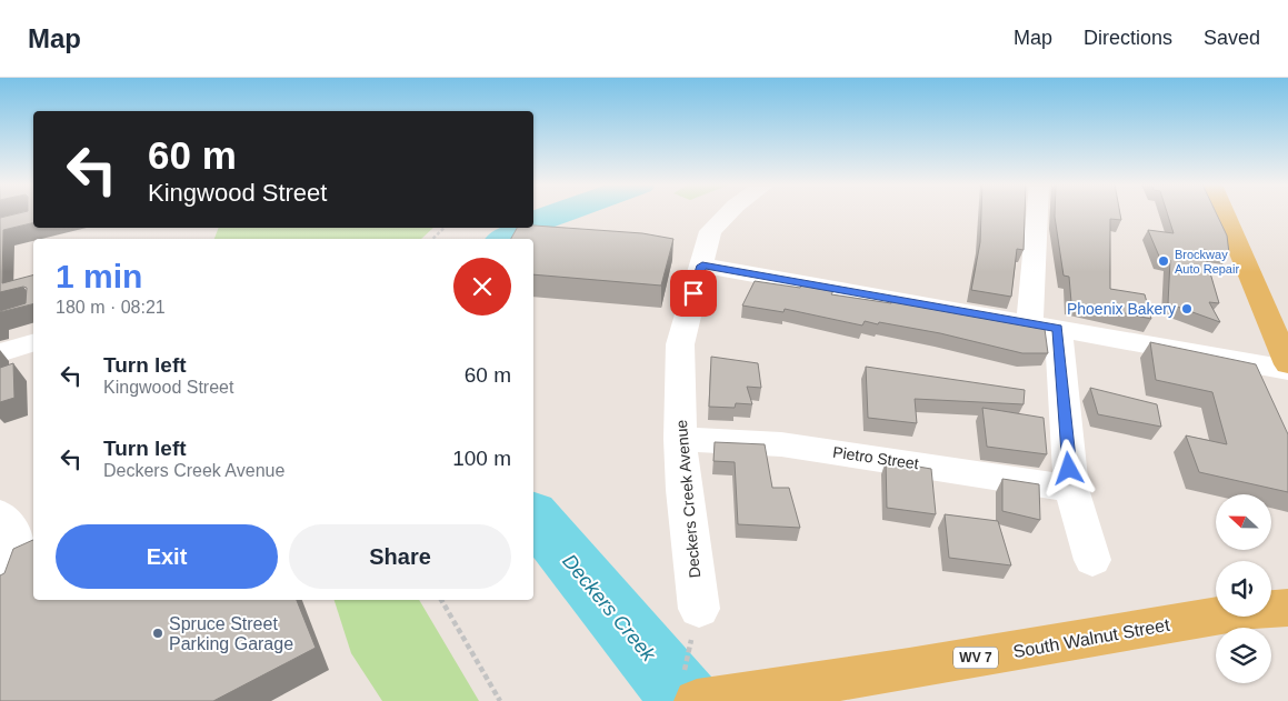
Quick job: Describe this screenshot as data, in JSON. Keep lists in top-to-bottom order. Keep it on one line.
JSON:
{"streets":{"main road":["South Walnut Street","WV 7"],"street":["Pietro Street","Deckers Creek Avenue"]},"crossings":[["Pietro Street","Deckers Creek Avenue"]],"water":["Deckers Creek"],"places":["Brockway Auto Repair","Phoenix Bakery","Spruce Street Parking Garage"],"north":"left","page":{"header":"Map","nav":["Map","Directions","Saved"],"turn":["60 m","Kingwood Street"],"heading":["1 min","180 m · 08:21"],"list":[{"name":"Turn left","note":"Kingwood Street","value":"60 m"},{"name":"Turn left","note":"Deckers Creek Avenue","value":"100 m"}],"buttons":["Exit","Share"]}}
